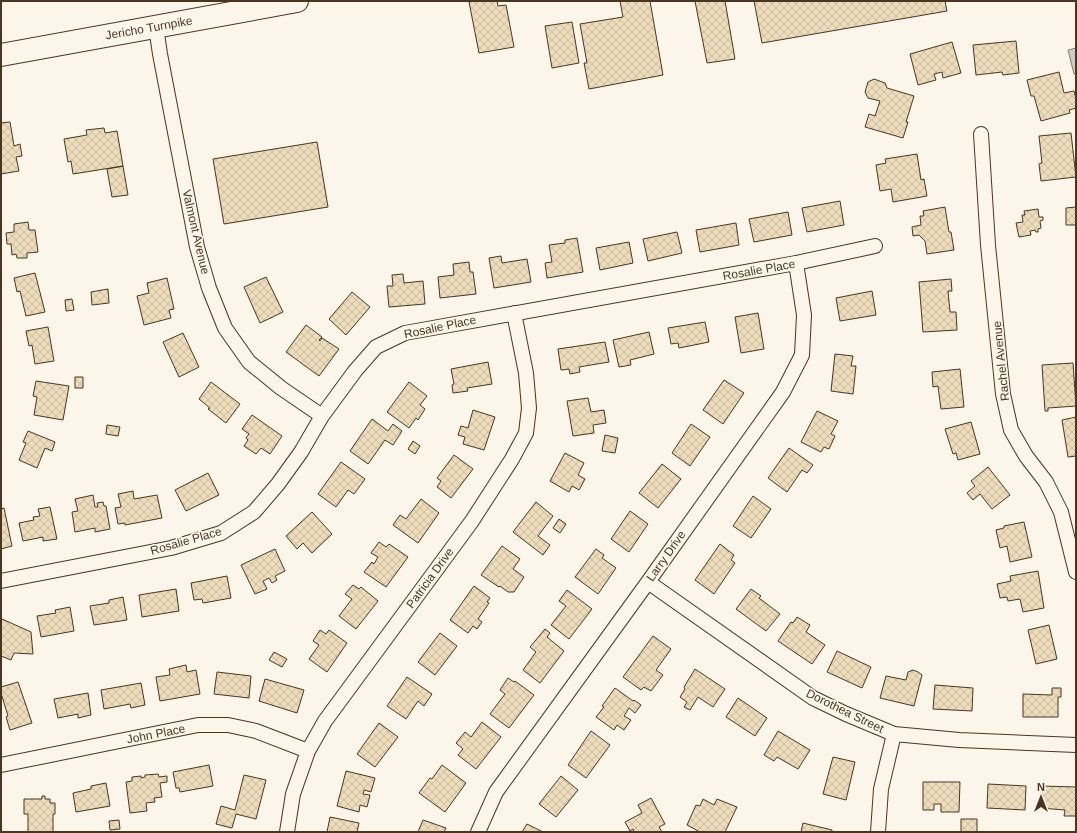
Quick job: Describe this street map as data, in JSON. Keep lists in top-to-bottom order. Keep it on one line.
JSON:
{"streets":{"main road":["Jericho Turnpike"],"street":["Valmont Avenue","Rosalie Place","Rachel Avenue","Larry Drive","Patricia Drive","Dorothea Street","John Place"]},"crossings":[["Jericho Turnpike","Valmont Avenue"],["Valmont Avenue","Rosalie Place"],["Rosalie Place","Larry Drive"],["Rosalie Place","Patricia Drive"],["Larry Drive","Dorothea Street"],["Patricia Drive","John Place"]],"north":"top"}
